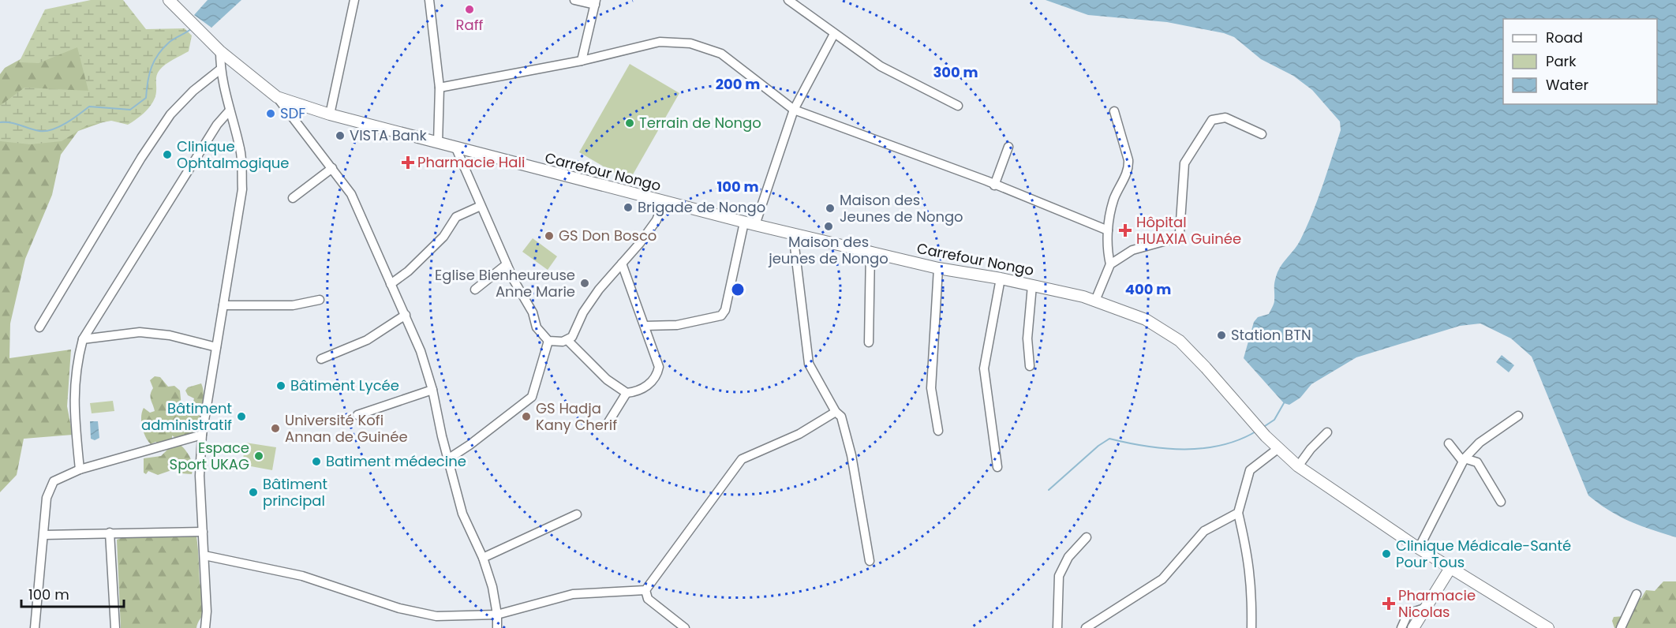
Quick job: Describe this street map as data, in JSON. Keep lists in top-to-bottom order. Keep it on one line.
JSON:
{"streets":{"main road":["Carrefour Nongo"]},"places":{"other":["Raff","SDF","Terrain de Nongo","VISTA Bank","Clinique Ophtalmogique","Brigade de Nongo","Maison des Jeunes de Nongo","Maison des jeunes de Nongo","GS Don Bosco","Eglise Bienheureuse Anne Marie","Station BTN","Bâtiment Lycée","Bâtiment administratif","GS Hadja Kany Cherif","Université Kofi Annan de Guinée","Espace Sport UKAG","Batiment médecine","Bâtiment principal","Clinique Médicale-Santé Pour Tous"],"health":["Pharmacie Hali","Hôpital HUAXIA Guinée","Pharmacie Nicolas"]},"legend":["Road","Park","Water"],"scale_bar":"100 m","rings":["300 m","200 m","100 m","400 m"]}
